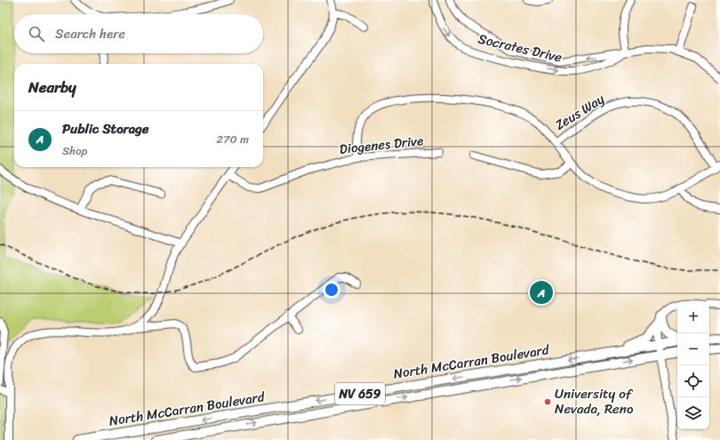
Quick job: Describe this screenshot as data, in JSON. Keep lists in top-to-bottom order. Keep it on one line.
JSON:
{"streets":{"main road":["North McCarran Boulevard","NV 659"],"street":["Socrates Drive","Zeus Way","Diogenes Drive"]},"places":["University of Nevada, Reno"],"page":{"search":"Search here","heading":"Nearby","list":[{"mark":"A","name":"Public Storage","note":"Shop","value":"270 m"}],"pins":"A","map_buttons":["+","−"]}}
